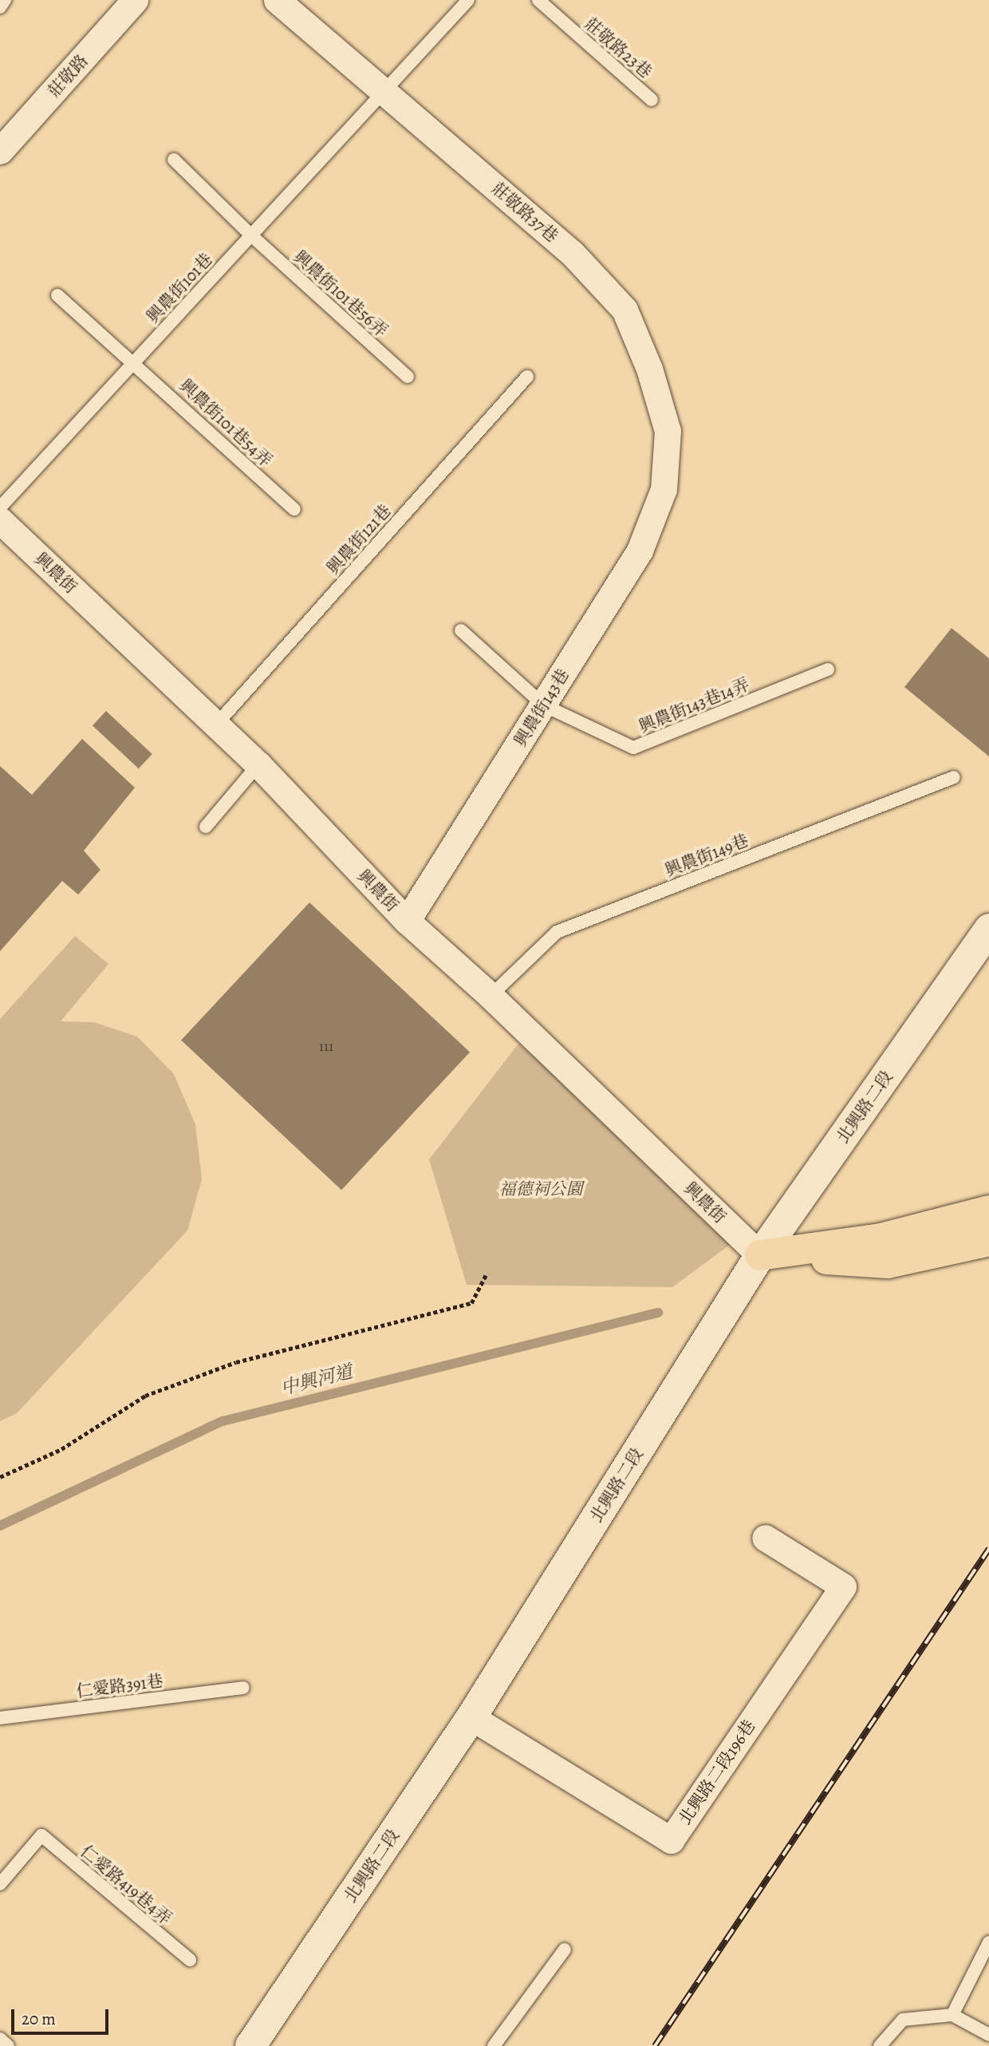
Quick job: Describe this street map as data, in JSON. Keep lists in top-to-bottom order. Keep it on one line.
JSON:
{"streets":{"street":["莊敬路","莊敬路37巷","興農街","興農街143巷","北興路二段","北興路二段196巷"],"lane":["莊敬路23巷","興農街101巷","興農街101巷56弄","興農街101巷54弄","興農街121巷","興農街143巷14弄","興農街149巷","仁愛路391巷","仁愛路419巷4弄"]},"crossings":[["莊敬路37巷","興農街101巷"],["莊敬路37巷","興農街143巷"],["興農街101巷","興農街101巷56弄"],["興農街101巷","興農街101巷54弄"],["興農街121巷","興農街"],["興農街","興農街143巷"],["興農街","興農街149巷"],["興農街","北興路二段"],["興農街143巷14弄","興農街143巷"],["北興路二段","北興路二段196巷"]],"water":["中興河道"],"parks":["福德祠公園"],"house_numbers":["111"],"scale_bar":"20 m"}
